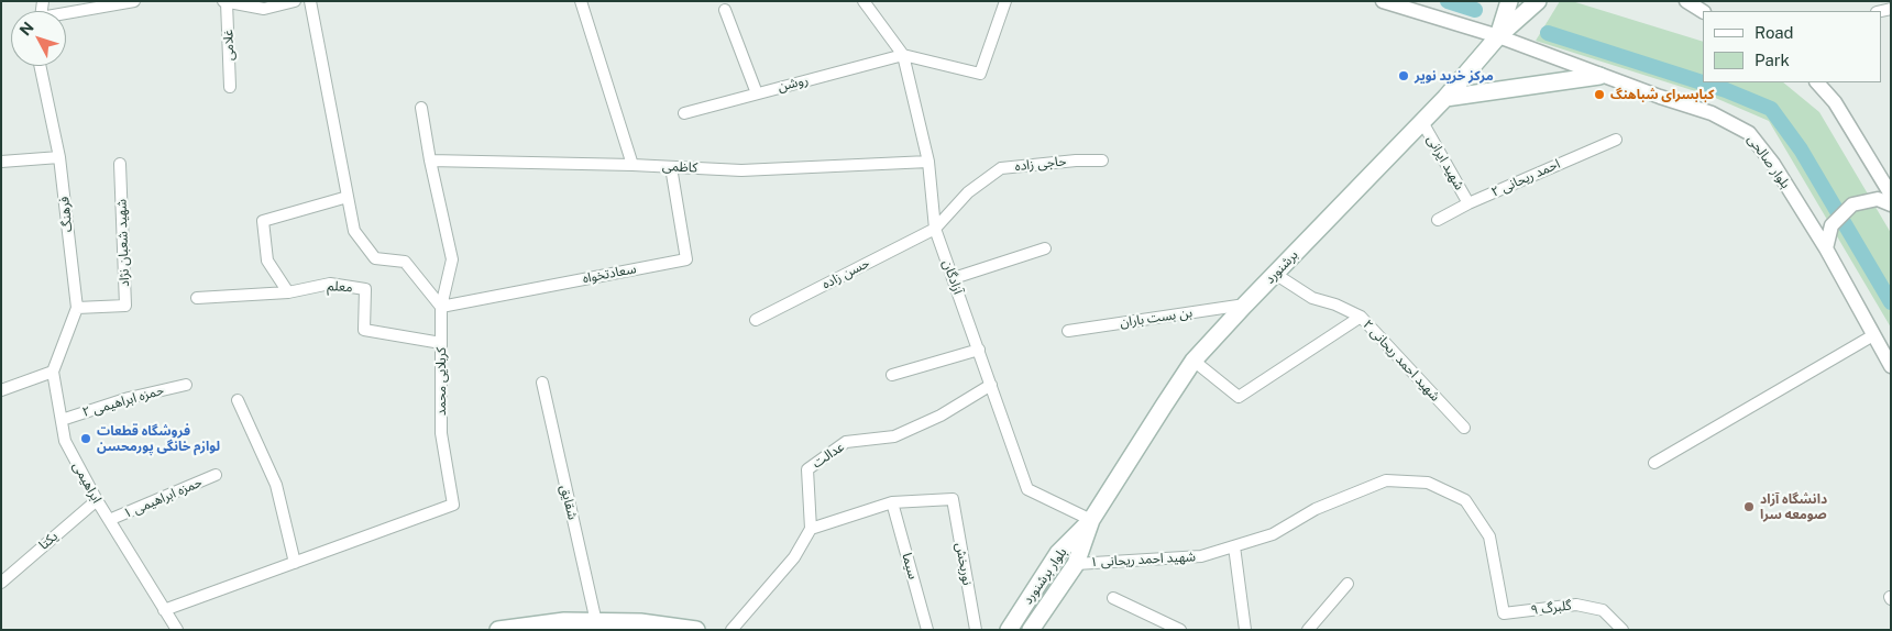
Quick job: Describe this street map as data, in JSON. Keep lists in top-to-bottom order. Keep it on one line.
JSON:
{"streets":{"main road":["برشنورد","بلوار برشنورد"],"street":["غلامی","روشن","بلوار صالحی","شهید ایرانی","حاجی زاده","کاظمی","احمد ریحانی ۲","فرهنگ","شهید شعبان نژاد","سعادتخواه","حسن زاده","آزادگان","معلم","بن بست باران","شهید احمد ریحانی ۲","کربلایی محمد","حمزه ابراهیمی ۲","عدالت","ابراهیمی","حمزه ابراهیمی ۱","شقایق","یکتا","شهید احمد ریحانی ۱","نوربخش","سیما","گلبرگ ۹"]},"crossings":[["روشن","آزادگان"],["بلوار صالحی","برشنورد"],["شهید ایرانی","احمد ریحانی ۲"],["شهید ایرانی","برشنورد"],["حاجی زاده","حسن زاده"],["حاجی زاده","آزادگان"],["کاظمی","سعادتخواه"],["کاظمی","آزادگان"],["کاظمی","کربلایی محمد"],["فرهنگ","شهید شعبان نژاد"],["فرهنگ","ابراهیمی"],["برشنورد","آزادگان"],["برشنورد","بن بست باران"],["برشنورد","شهید احمد ریحانی ۲"],["برشنورد","بلوار برشنورد"],["سعادتخواه","کربلایی محمد"],["حسن زاده","آزادگان"],["آزادگان","عدالت"],["آزادگان","بلوار برشنورد"],["معلم","کربلایی محمد"],["کربلایی محمد","ابراهیمی"],["حمزه ابراهیمی ۲","ابراهیمی"],["ابراهیمی","حمزه ابراهیمی ۱"],["ابراهیمی","یکتا"],["شهید احمد ریحانی ۱","بلوار برشنورد"],["شهید احمد ریحانی ۱","گلبرگ ۹"],["نوربخش","سیما"]],"places":["مرکز خرید نویر","کبابسرای شباهنگ","فروشگاه قطعات لوازم خانگی پورمحسن","دانشگاه آزاد صومعه سرا"],"legend":["Road","Park"],"north":"top left"}
